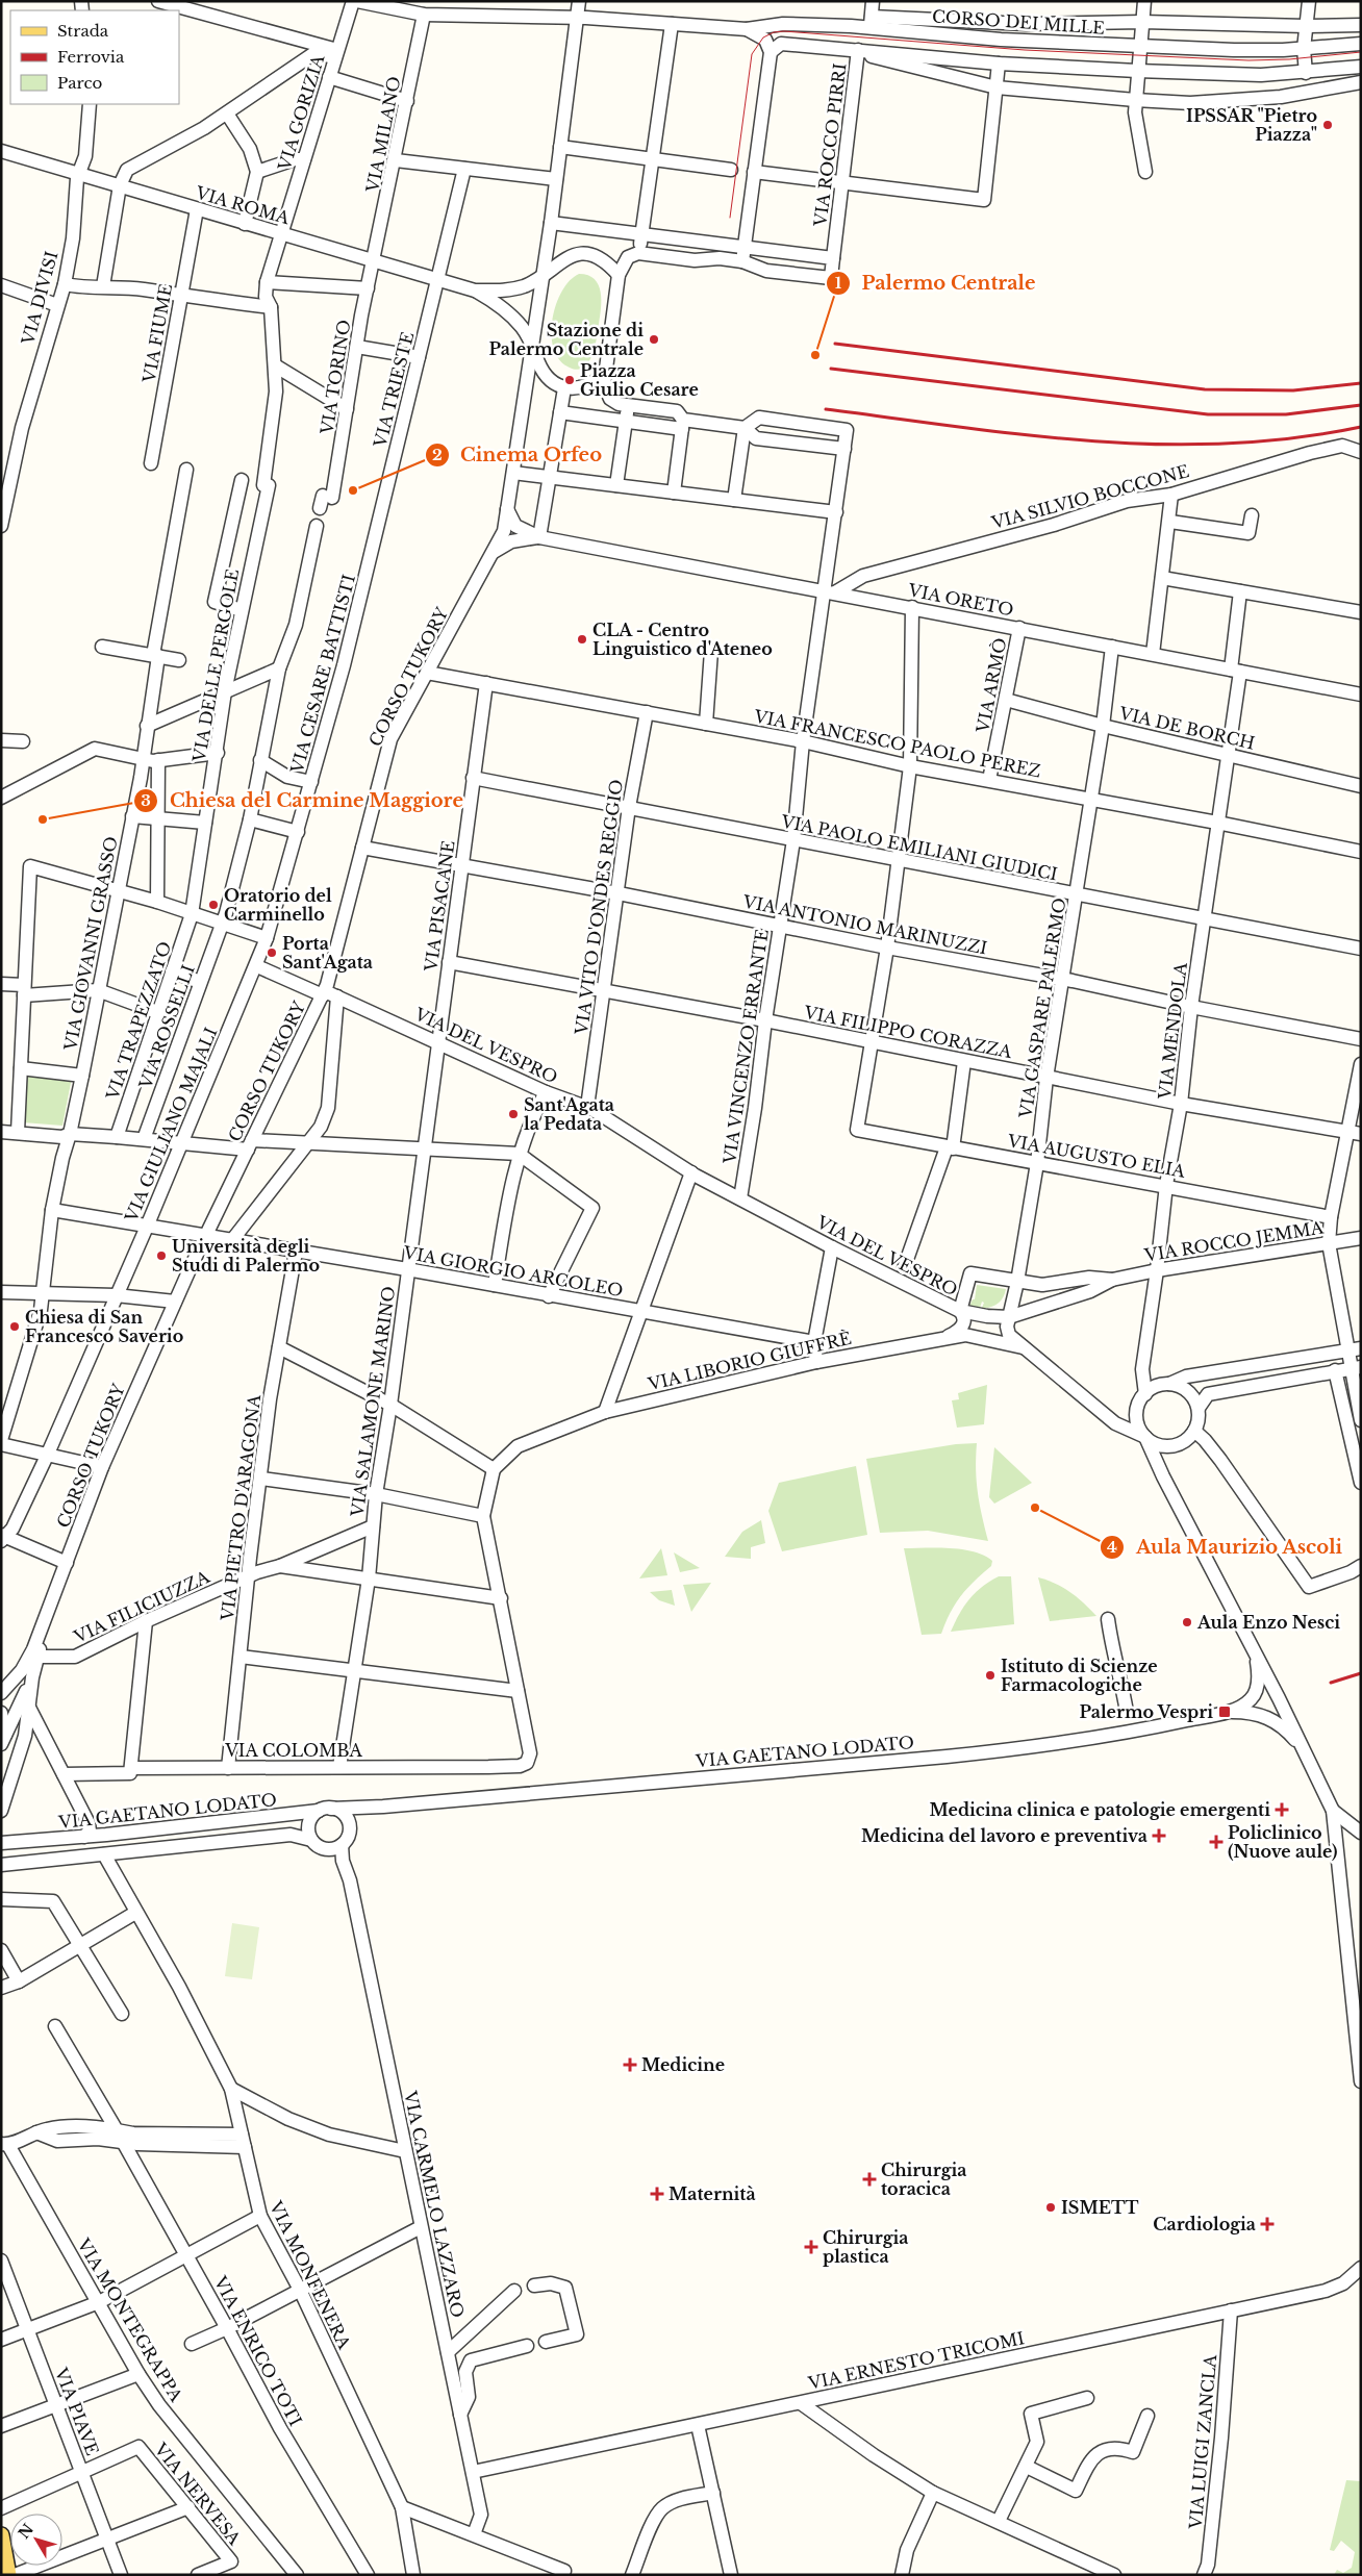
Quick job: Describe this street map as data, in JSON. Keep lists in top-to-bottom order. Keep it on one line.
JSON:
{"streets":{"street":["CORSO DEI MILLE","VIA GORIZIA","VIA MILANO","VIA ROCCO PIRRI","VIA ROMA","VIA DIVISI","VIA FIUME","VIA TORINO","VIA TRIESTE","VIA SILVIO BOCCONE","VIA ORETO","VIA DELLE PERGOLE","VIA CESARE BATTISTI","CORSO TUKORY","VIA ARMÒ","VIA DE BORCH","VIA FRANCESCO PAOLO PEREZ","VIA PAOLO EMILIANI GIUDICI","VIA PISACANE","VIA VITO D'ONDES REGGIO","VIA ANTONIO MARINUZZI","VIA GIOVANNI GRASSO","VIA GASPARE PALERMO","VIA TRAPEZZATO","VIA ROSSELLI","VIA MENDOLA","VIA FILIPPO CORAZZA","VIA DEL VESPRO","VIA VINCENZO ERRANTE","VIA GIULIANO MAJALI","VIA AUGUSTO ELIA","VIA ROCCO JEMMA","VIA GIORGIO ARCOLEO","VIA LIBORIO GIUFFRÈ","VIA SALAMONE MARINO","VIA PIETRO D'ARAGONA","VIA FILICIUZZA","VIA COLOMBA","VIA GAETANO LODATO","VIA CARMELO LAZZARO","VIA MONFENERA","VIA MONTEGRAPPA","VIA ENRICO TOTI","VIA ERNESTO TRICOMI","VIA PIAVE","VIA LUIGI ZANCLA","VIA NERVESA"]},"crossings":[["CORSO DEI MILLE","VIA MILANO"],["CORSO DEI MILLE","CORSO TUKORY"],["VIA GORIZIA","VIA ROMA"],["VIA GORIZIA","VIA DELLE PERGOLE"],["VIA MILANO","VIA ROMA"],["VIA MILANO","VIA TORINO"],["VIA ROMA","VIA DIVISI"],["VIA ROMA","VIA FIUME"],["VIA ROMA","VIA TORINO"],["VIA ROMA","VIA TRIESTE"],["VIA TRIESTE","VIA CESARE BATTISTI"],["VIA SILVIO BOCCONE","VIA ORETO"],["VIA SILVIO BOCCONE","VIA VINCENZO ERRANTE"],["VIA ORETO","VIA ARMÒ"],["VIA ORETO","VIA GASPARE PALERMO"],["VIA ORETO","VIA MENDOLA"],["VIA ORETO","VIA VINCENZO ERRANTE"],["VIA DELLE PERGOLE","VIA TRAPEZZATO"],["VIA CESARE BATTISTI","VIA DEL VESPRO"],["VIA CESARE BATTISTI","VIA GIULIANO MAJALI"],["CORSO TUKORY","VIA FRANCESCO PAOLO PEREZ"],["CORSO TUKORY","VIA ANTONIO MARINUZZI"],["CORSO TUKORY","VIA DEL VESPRO"],["CORSO TUKORY","VIA GIORGIO ARCOLEO"],["CORSO TUKORY","VIA FILICIUZZA"],["VIA ARMÒ","VIA DE BORCH"],["VIA ARMÒ","VIA FRANCESCO PAOLO PEREZ"],["VIA DE BORCH","VIA GASPARE PALERMO"],["VIA DE BORCH","VIA MENDOLA"],["VIA FRANCESCO PAOLO PEREZ","VIA PISACANE"],["VIA FRANCESCO PAOLO PEREZ","VIA VITO D'ONDES REGGIO"],["VIA FRANCESCO PAOLO PEREZ","VIA GASPARE PALERMO"],["VIA FRANCESCO PAOLO PEREZ","VIA MENDOLA"],["VIA FRANCESCO PAOLO PEREZ","VIA VINCENZO ERRANTE"],["VIA PAOLO EMILIANI GIUDICI","VIA PISACANE"],["VIA PAOLO EMILIANI GIUDICI","VIA VITO D'ONDES REGGIO"],["VIA PAOLO EMILIANI GIUDICI","VIA GASPARE PALERMO"],["VIA PAOLO EMILIANI GIUDICI","VIA MENDOLA"],["VIA PAOLO EMILIANI GIUDICI","VIA VINCENZO ERRANTE"],["VIA PISACANE","VIA ANTONIO MARINUZZI"],["VIA PISACANE","VIA FILIPPO CORAZZA"],["VIA PISACANE","VIA DEL VESPRO"],["VIA PISACANE","VIA SALAMONE MARINO"],["VIA VITO D'ONDES REGGIO","VIA ANTONIO MARINUZZI"],["VIA VITO D'ONDES REGGIO","VIA FILIPPO CORAZZA"],["VIA VITO D'ONDES REGGIO","VIA DEL VESPRO"],["VIA ANTONIO MARINUZZI","VIA GASPARE PALERMO"],["VIA ANTONIO MARINUZZI","VIA MENDOLA"],["VIA ANTONIO MARINUZZI","VIA VINCENZO ERRANTE"],["VIA GIOVANNI GRASSO","VIA GIORGIO ARCOLEO"],["VIA GASPARE PALERMO","VIA FILIPPO CORAZZA"],["VIA GASPARE PALERMO","VIA DEL VESPRO"],["VIA GASPARE PALERMO","VIA AUGUSTO ELIA"],["VIA GASPARE PALERMO","VIA ROCCO JEMMA"],["VIA MENDOLA","VIA FILIPPO CORAZZA"],["VIA MENDOLA","VIA AUGUSTO ELIA"],["VIA MENDOLA","VIA ROCCO JEMMA"],["VIA FILIPPO CORAZZA","VIA VINCENZO ERRANTE"],["VIA FILIPPO CORAZZA","VIA AUGUSTO ELIA"],["VIA DEL VESPRO","VIA VINCENZO ERRANTE"],["VIA DEL VESPRO","VIA GIULIANO MAJALI"],["VIA DEL VESPRO","VIA ROCCO JEMMA"],["VIA DEL VESPRO","VIA SALAMONE MARINO"],["VIA GIULIANO MAJALI","VIA GIORGIO ARCOLEO"],["VIA GIORGIO ARCOLEO","VIA SALAMONE MARINO"],["VIA GIORGIO ARCOLEO","VIA PIETRO D'ARAGONA"],["VIA SALAMONE MARINO","VIA FILICIUZZA"],["VIA SALAMONE MARINO","VIA COLOMBA"],["VIA PIETRO D'ARAGONA","VIA FILICIUZZA"],["VIA PIETRO D'ARAGONA","VIA COLOMBA"],["VIA GAETANO LODATO","VIA CARMELO LAZZARO"],["VIA CARMELO LAZZARO","VIA ERNESTO TRICOMI"],["VIA ERNESTO TRICOMI","VIA LUIGI ZANCLA"],["VIA PIAVE","VIA NERVESA"]],"places":{"other":["IPSSAR \"Pietro Piazza\"","Stazione di Palermo Centrale","Palermo Centrale","Piazza Giulio Cesare","Cinema Orfeo","CLA - Centro Linguistico d'Ateneo","Chiesa del Carmine Maggiore","Oratorio del Carminello","Porta Sant'Agata","Sant'Agata la Pedata","Università degli Studi di Palermo","Chiesa di San Francesco Saverio","Aula Maurizio Ascoli","Aula Enzo Nesci","Istituto di Scienze Farmacologiche","ISMETT"],"transit":["Palermo Vespri"],"health":["Medicina clinica e patologie emergenti","Medicina del lavoro e preventiva","Policlinico (Nuove aule)","Medicine","Chirurgia toracica","Maternità","Cardiologia","Chirurgia plastica"]},"legend":["Strada","Ferrovia","Parco"],"north":"top left"}
